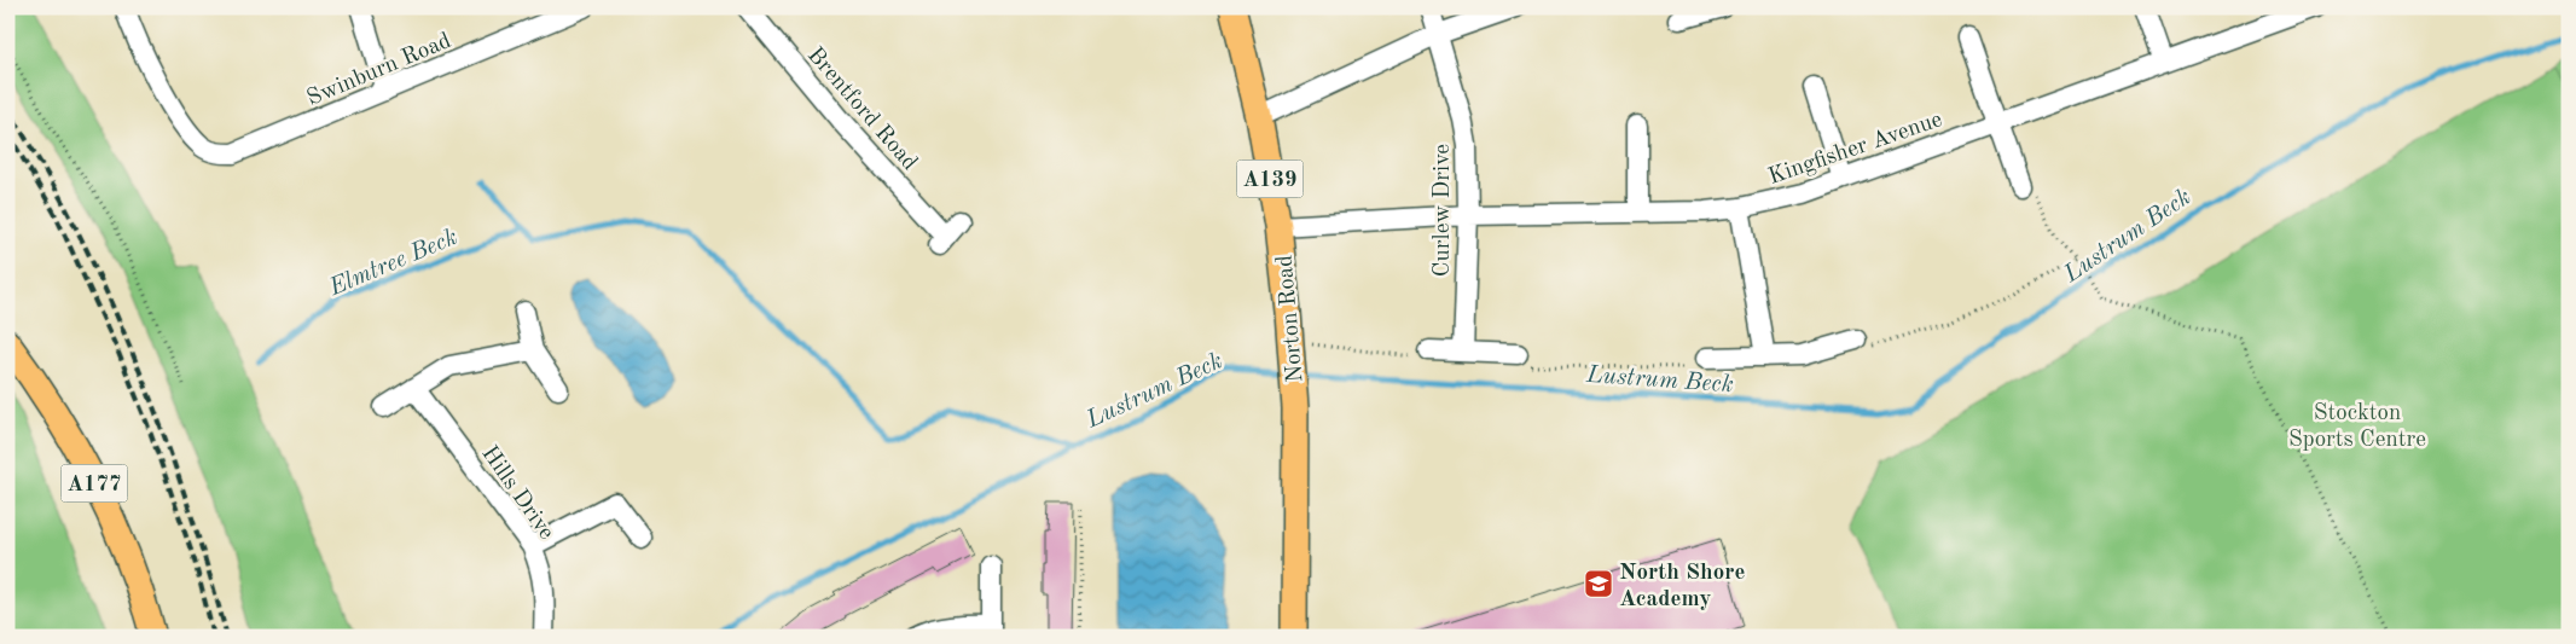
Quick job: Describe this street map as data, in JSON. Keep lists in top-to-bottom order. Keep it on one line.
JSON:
{"streets":{"main road":["A139","Norton Road","A177"],"street":["Swinburn Road","Brentford Road","Kingfisher Avenue","Curlew Drive","Hills Drive"]},"crossings":[["Kingfisher Avenue","Curlew Drive"],["Kingfisher Avenue","Norton Road"]],"water":["Lustrum Beck","Elmtree Beck"],"parks":["Stockton Sports Centre"],"places":{"school or university":["North Shore Academy"]}}
